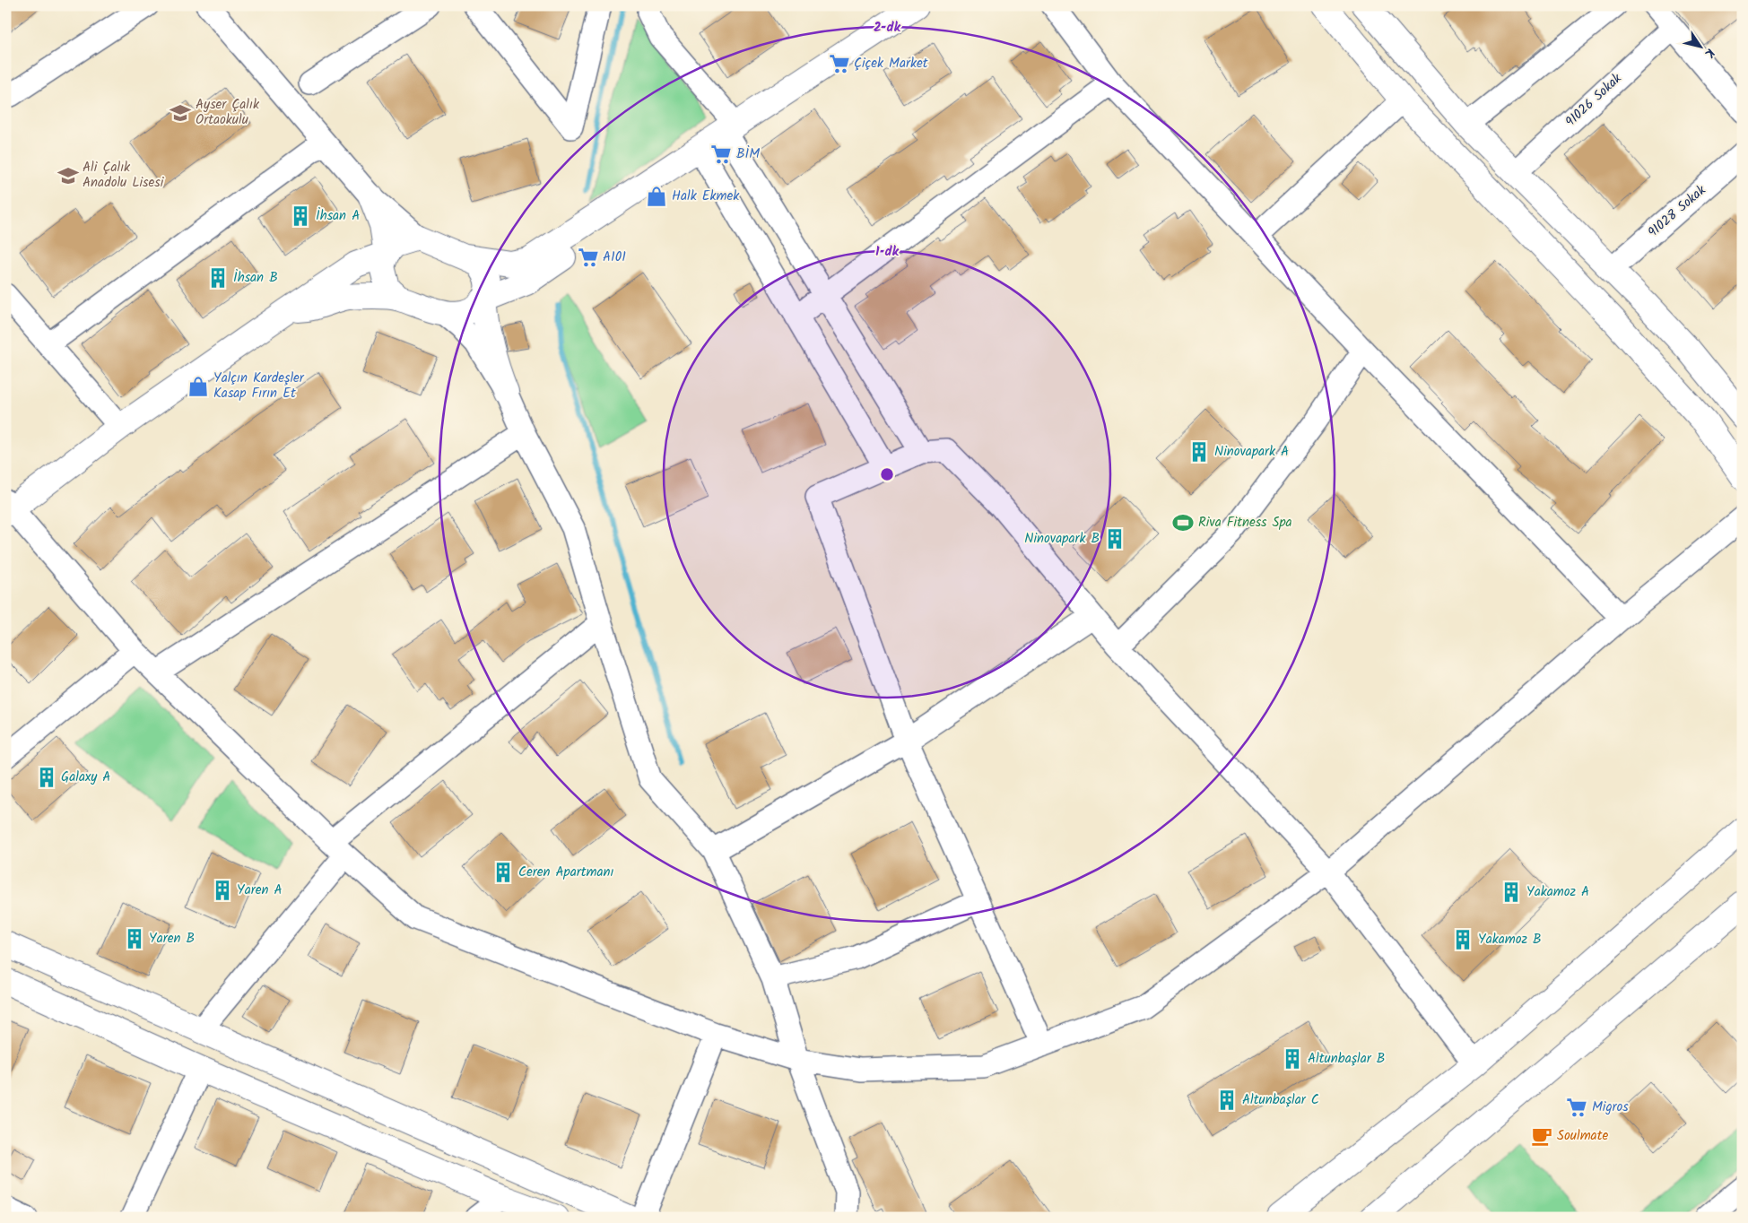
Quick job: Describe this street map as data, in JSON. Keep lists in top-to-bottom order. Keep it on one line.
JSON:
{"streets":{"street":["91026 Sokak","91028 Sokak"]},"places":{"supermarket":["Çiçek Market","BİM","A101","Migros"],"school or university":["Ayser Çalık Ortaokulu","Ali Çalık Anadolu Lisesi"],"shop":["Halk Ekmek","Yalçın Kardeşler Kasap Fırın Et"],"building":["İhsan A","İhsan B","Ninovapark A","Ninovapark B","Galaxy A","Ceren Apartmanı","Yaren A","Yakamoz A","Yaren B","Yakamoz B","Altunbaşlar B","Altunbaşlar C"],"sports":["Riva Fitness Spa"],"cafe":["Soulmate"]},"north":"bottom right","rings":["2 dk","1 dk"]}
